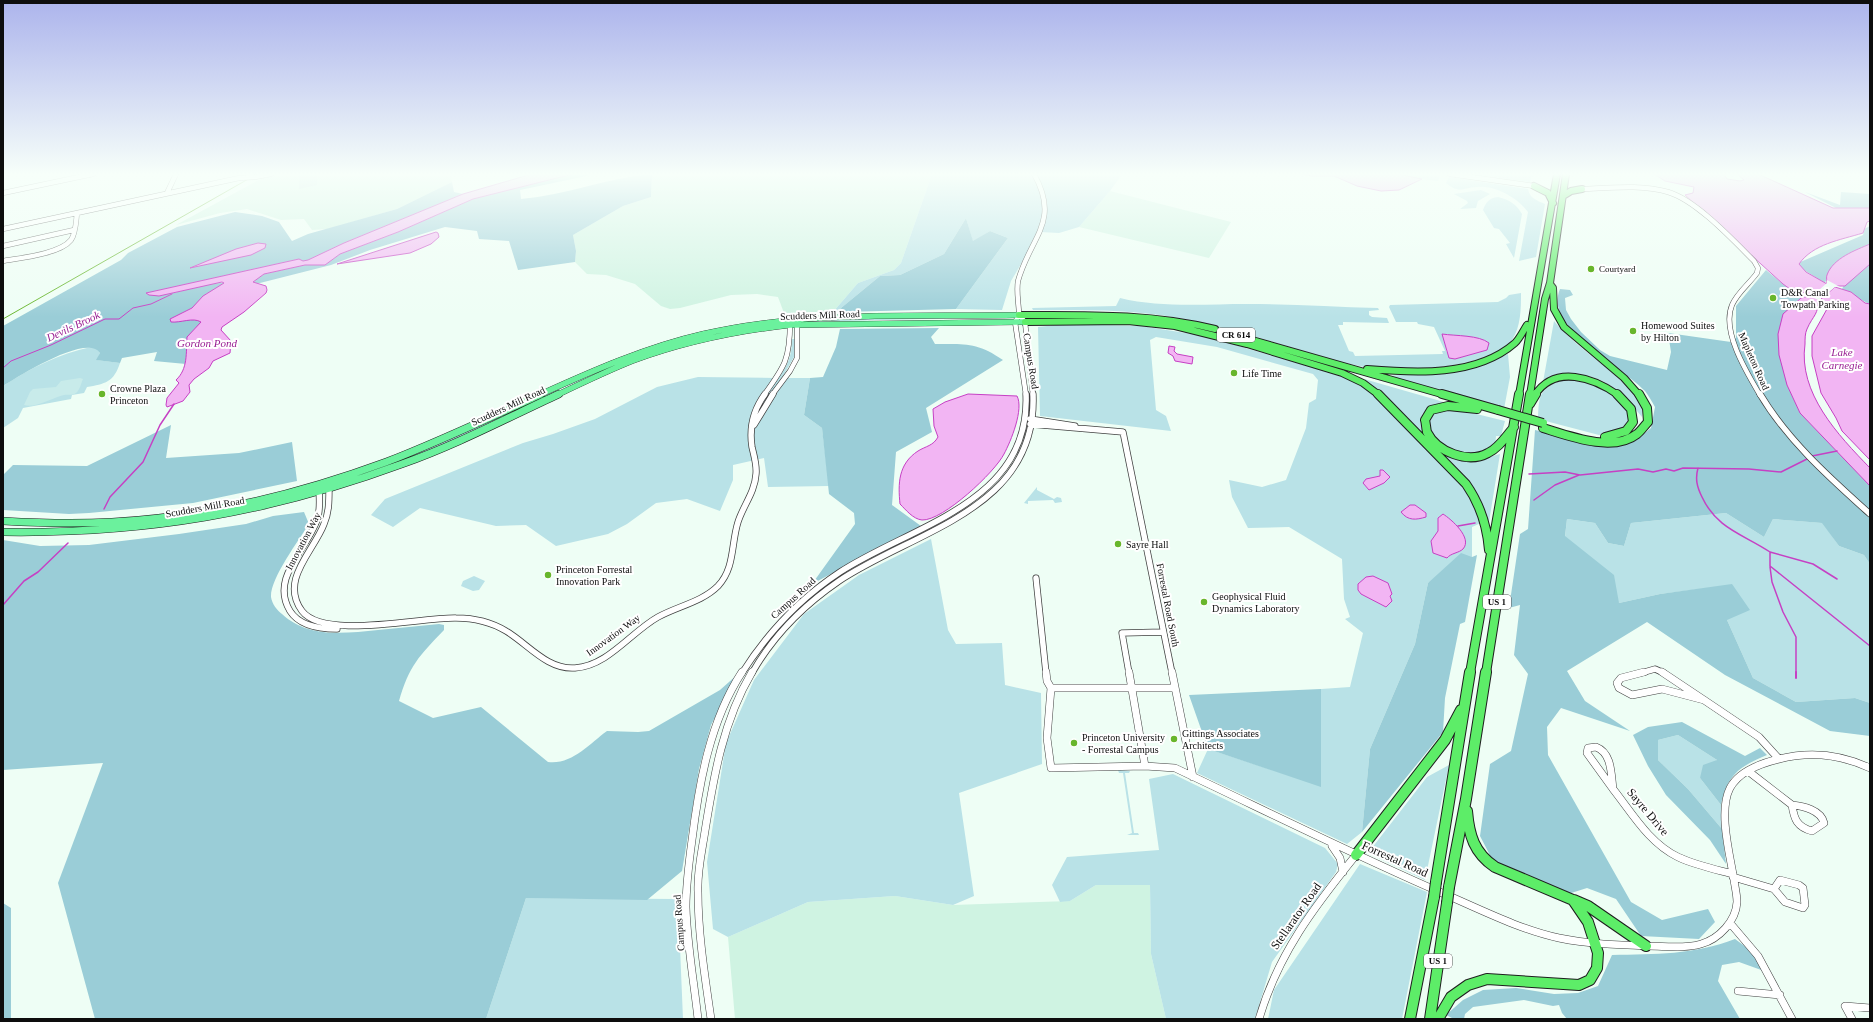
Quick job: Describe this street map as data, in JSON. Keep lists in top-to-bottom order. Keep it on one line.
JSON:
{"streets":{"highway":["CR 614","US 1"],"main road":["Scudders Mill Road"],"street":["Campus Road","Mapleton Road","Innovation Way","Forrestal Road South","Sayre Drive","Forrestal Road","Stellarator Road"]},"crossings":[["Scudders Mill Road","CR 614"],["Scudders Mill Road","Campus Road"],["Scudders Mill Road","Innovation Way"],["CR 614","Campus Road"],["Campus Road","Forrestal Road South"],["Forrestal Road South","Forrestal Road"],["Forrestal Road","Stellarator Road"]],"water":["Devils Brook","Gordon Pond","Lake Carnegie"],"places":["Courtyard","D&R Canal Towpath Parking","Homewood Suites by Hilton","Life Time","Crowne Plaza Princeton","Sayre Hall","Princeton Forrestal Innovation Park","Geophysical Fluid Dynamics Laboratory","Gittings Associates Architects","Princeton University - Forrestal Campus"]}
